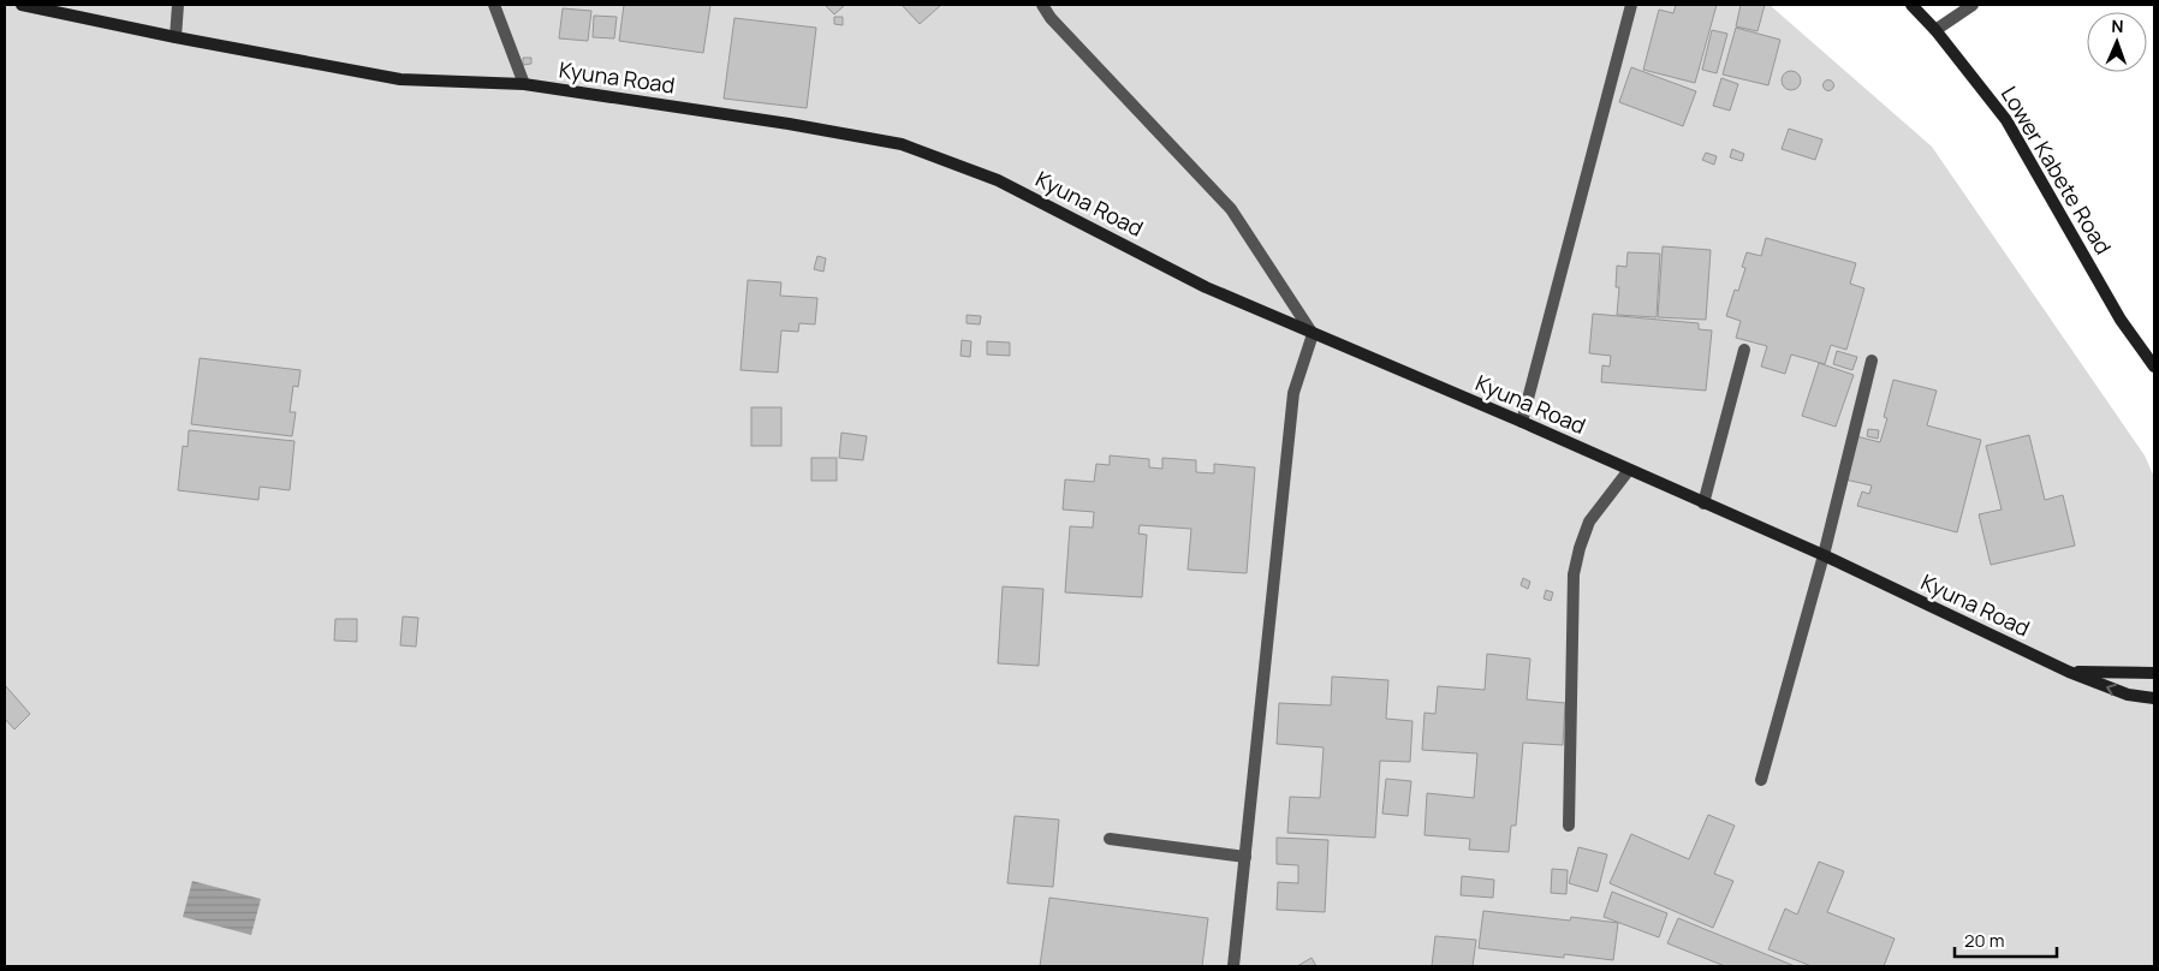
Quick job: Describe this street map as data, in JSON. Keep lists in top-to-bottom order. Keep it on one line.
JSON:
{"streets":{"main road":["Kyuna Road","Lower Kabete Road"]},"scale_bar":"20 m","north":"top"}
